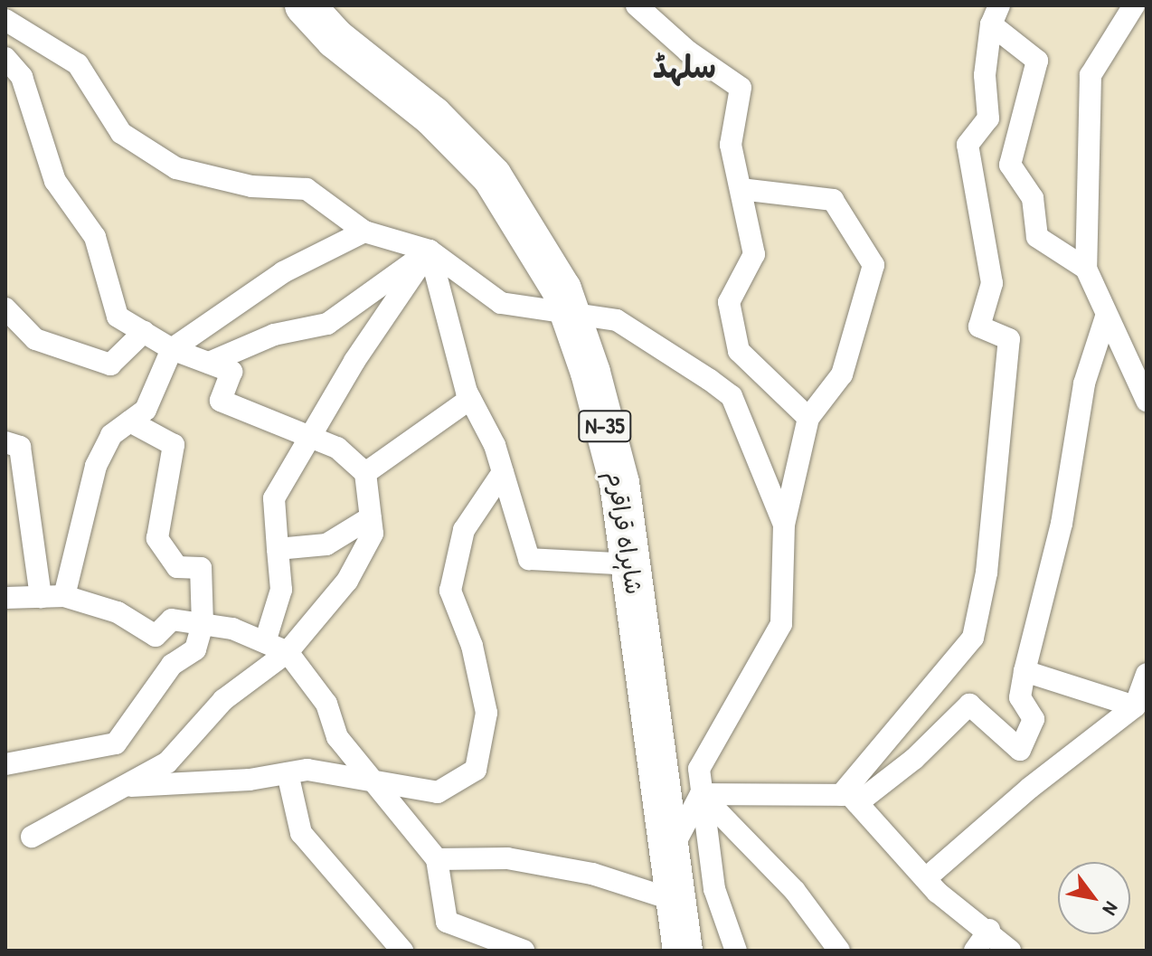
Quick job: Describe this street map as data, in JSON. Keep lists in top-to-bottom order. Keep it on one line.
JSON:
{"streets":{"highway":["N-35","شاہراہ قراقرم"]},"districts":["سلہڈ"],"north":"bottom right"}
